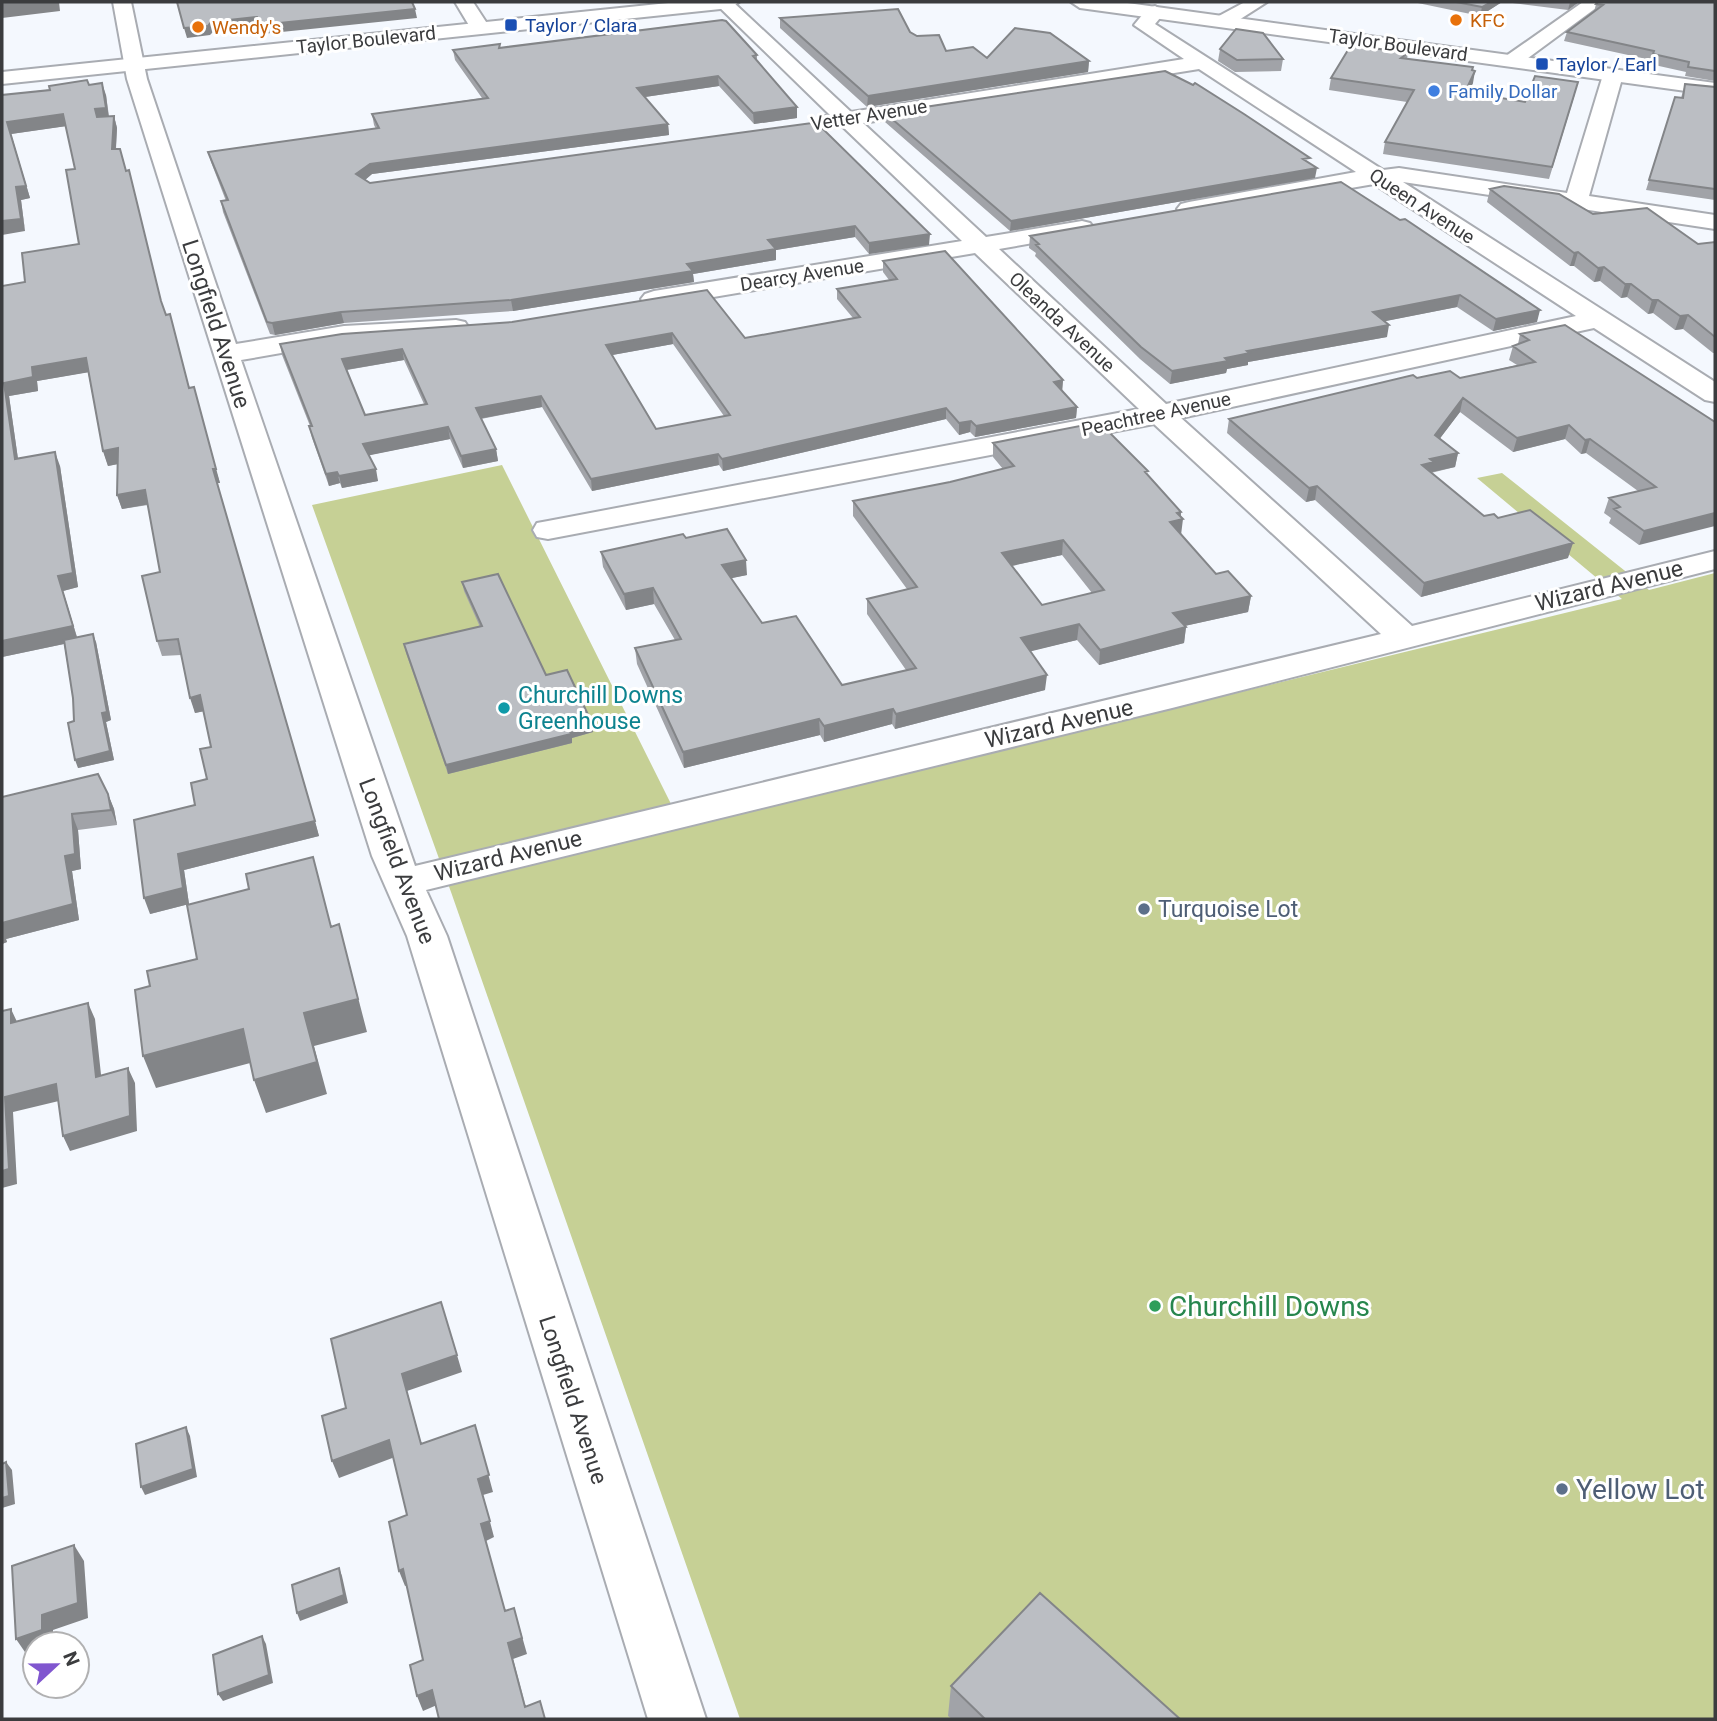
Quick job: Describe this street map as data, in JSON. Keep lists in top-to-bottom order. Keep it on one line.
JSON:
{"streets":{"street":["Taylor Boulevard","Vetter Avenue","Queen Avenue","Dearcy Avenue","Oleanda Avenue","Longfield Avenue","Peachtree Avenue","Wizard Avenue"]},"crossings":[["Taylor Boulevard","Queen Avenue"],["Taylor Boulevard","Oleanda Avenue"],["Taylor Boulevard","Longfield Avenue"],["Vetter Avenue","Queen Avenue"],["Vetter Avenue","Oleanda Avenue"],["Queen Avenue","Peachtree Avenue"],["Dearcy Avenue","Oleanda Avenue"],["Oleanda Avenue","Peachtree Avenue"],["Oleanda Avenue","Wizard Avenue"],["Longfield Avenue","Wizard Avenue"]],"places":{"other":["KFC","Wendy's","Family Dollar","Churchill Downs Greenhouse","Turquoise Lot","Churchill Downs","Yellow Lot"],"transit":["Taylor / Clara","Taylor / Earl"]},"north":"right"}
